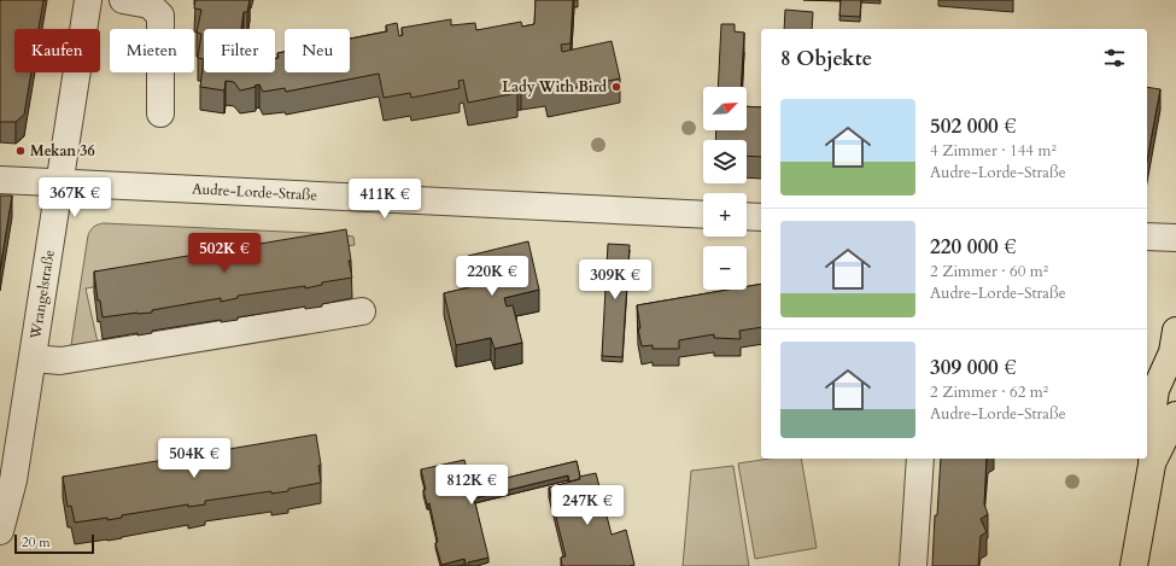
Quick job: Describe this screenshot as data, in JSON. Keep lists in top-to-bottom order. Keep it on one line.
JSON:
{"streets":{"street":["Audre-Lorde-Straße","Wrangelstraße"]},"crossings":[["Audre-Lorde-Straße","Wrangelstraße"]],"places":["Lady With Bird","Mekan 36"],"scale_bar":"20 m","north":"top right","page":{"chip":["Kaufen","Mieten","Filter","Neu"],"heading":"8 Objekte","map_buttons":["+","−"],"list":[{"name":"502 000 €","note":"4 Zimmer · 144 m² · Audre-Lorde-Straße"},{"name":"220 000 €","note":"2 Zimmer · 60 m² · Audre-Lorde-Straße"},{"name":"309 000 €","note":"2 Zimmer · 62 m² · Audre-Lorde-Straße"}],"price":["367K €","411K €","502K €","220K €","309K €","504K €","812K €","247K €"],"scale":"20 m"}}
